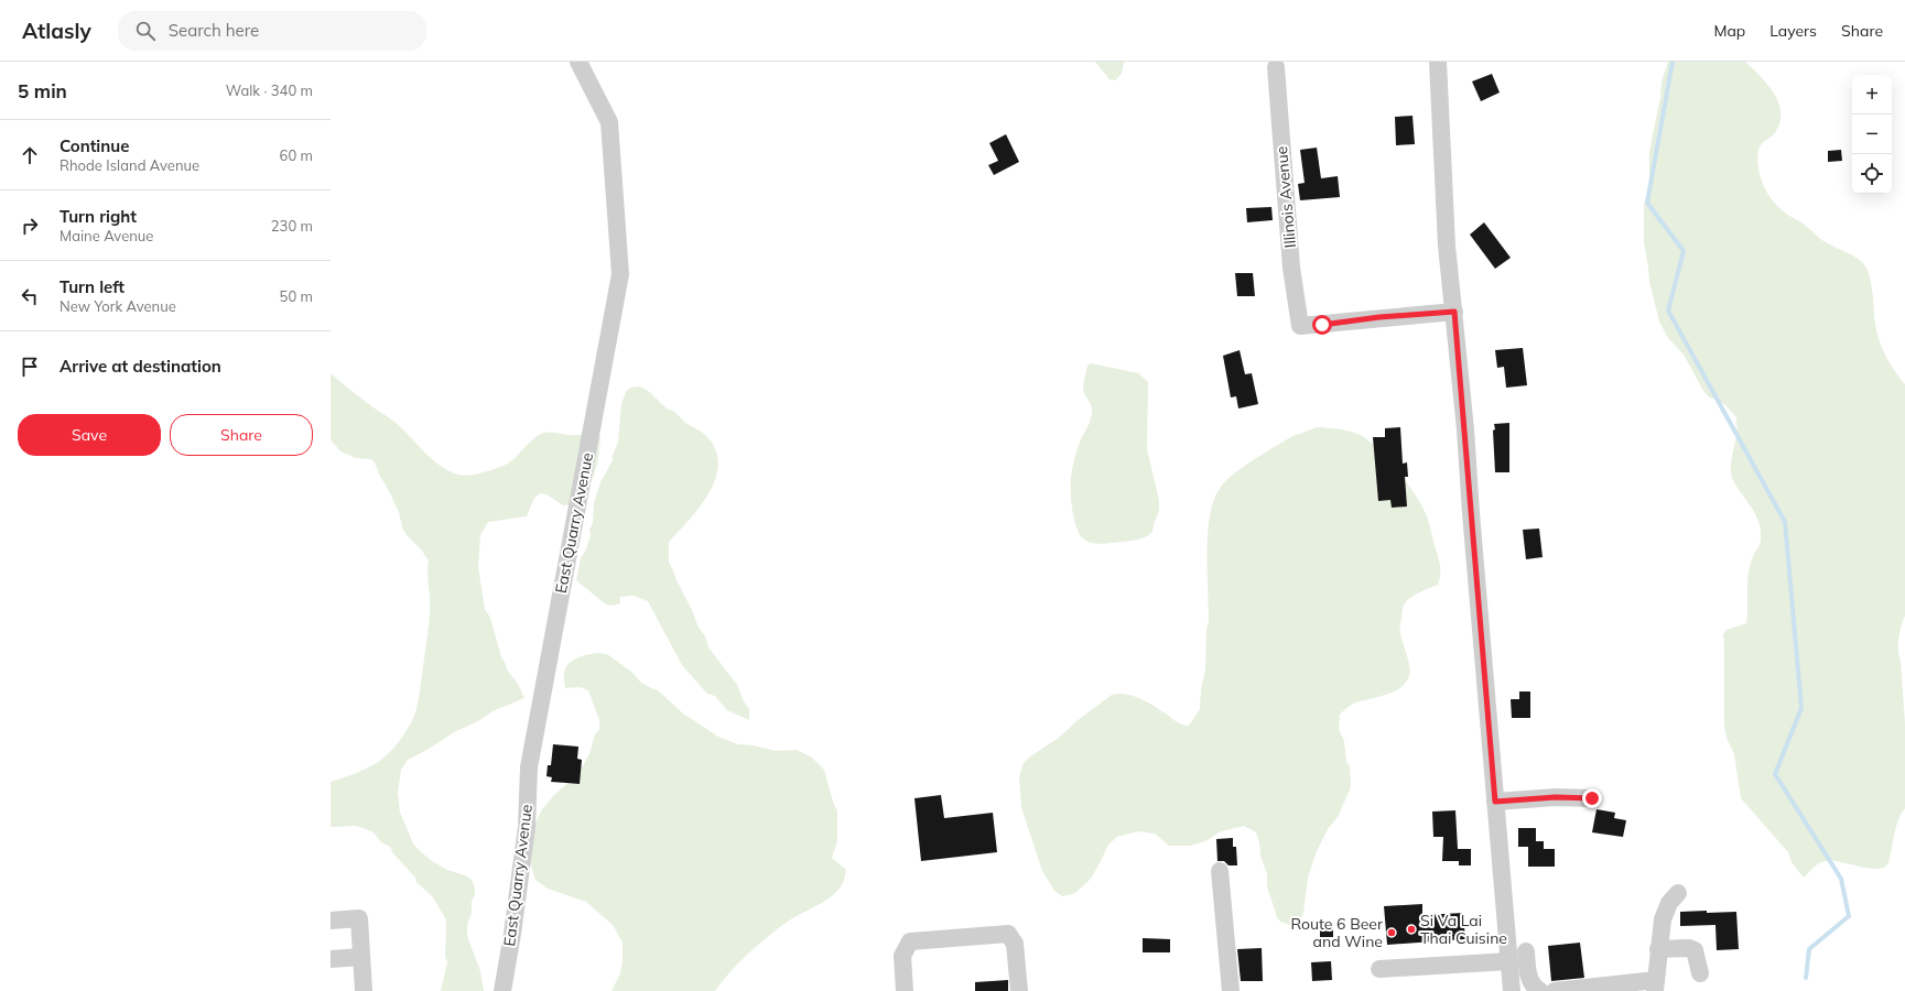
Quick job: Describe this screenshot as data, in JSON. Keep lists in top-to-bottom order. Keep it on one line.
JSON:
{"streets":{"street":["Illinois Avenue","East Quarry Avenue"]},"places":["Si Va Lai Thai Cuisine","Route 6 Beer and Wine"],"page":{"header":"Atlasly","search":"Search here","nav":["Map","Layers","Share"],"heading":["5 min","Walk · 340 m"],"map_buttons":["+","−"],"list":[["Continue","Rhode Island Avenue","60 m"],["Turn right","Maine Avenue","230 m"],["Turn left","New York Avenue","50 m"],"Arrive at destination"],"buttons":["Save","Share"]}}
